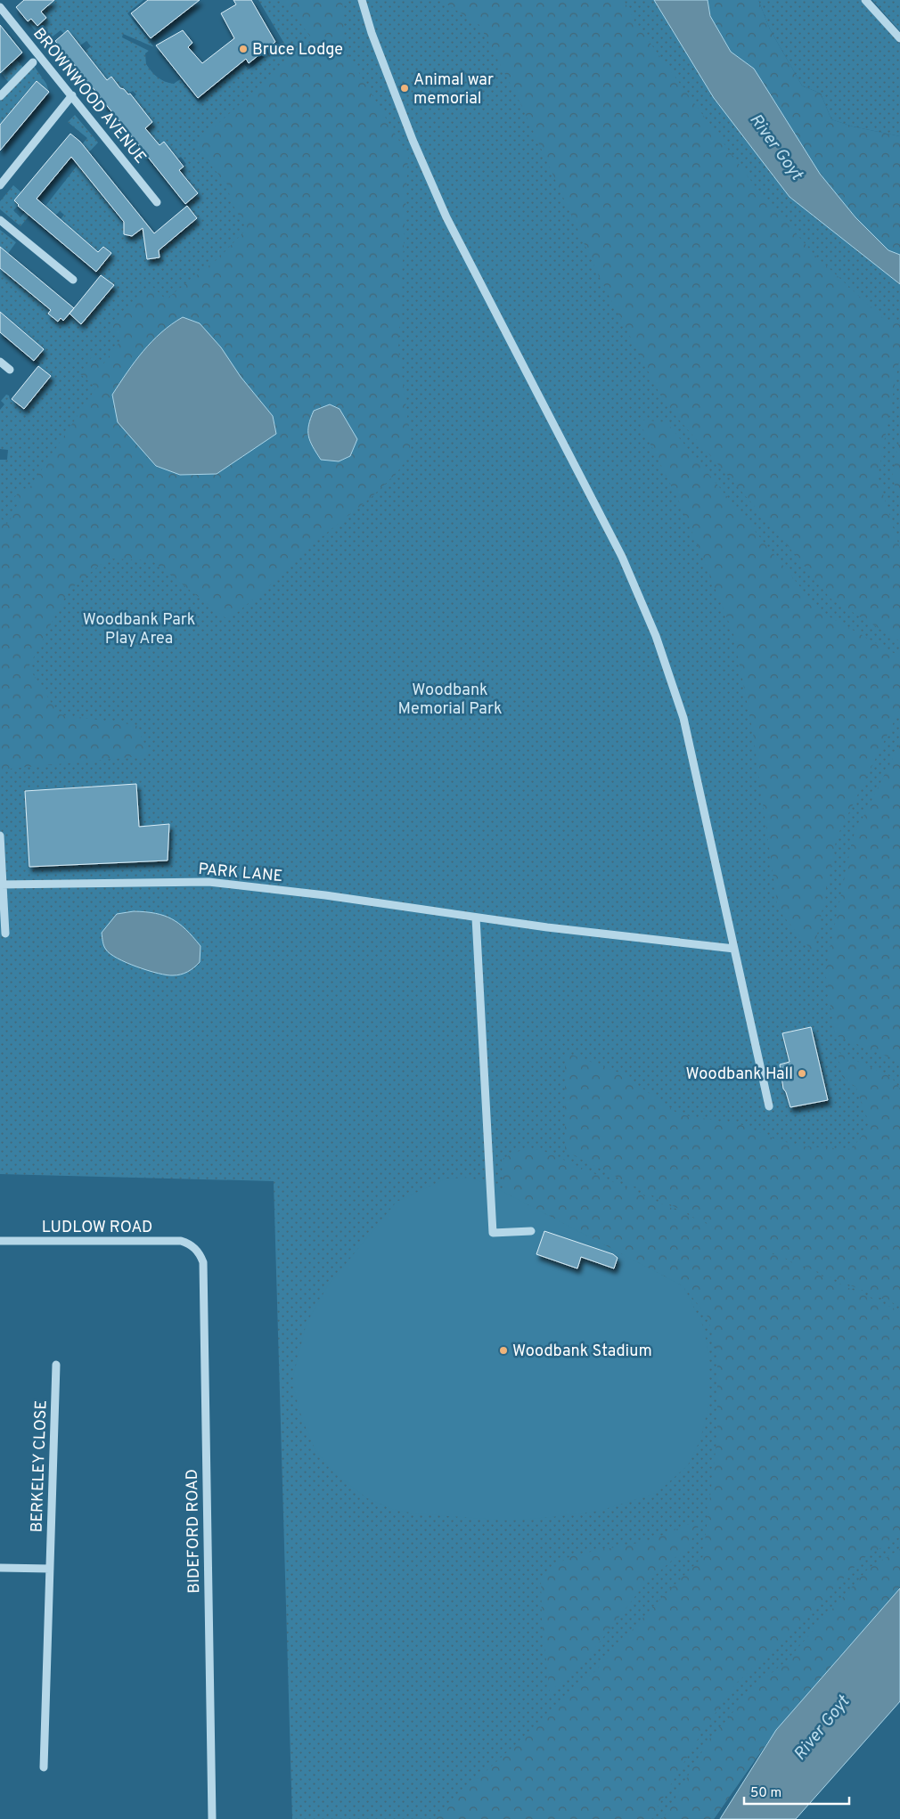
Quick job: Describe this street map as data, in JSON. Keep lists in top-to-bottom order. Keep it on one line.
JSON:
{"streets":{"street":["BROWNWOOD AVENUE","PARK LANE","LUDLOW ROAD","BERKELEY CLOSE","BIDEFORD ROAD"]},"crossings":[["LUDLOW ROAD","BIDEFORD ROAD"]],"water":["River Goyt"],"parks":["Woodbank Park Play Area","Woodbank Memorial Park"],"places":["Bruce Lodge","Animal war memorial","Woodbank Hall","Woodbank Stadium"],"scale_bar":"50 m"}
